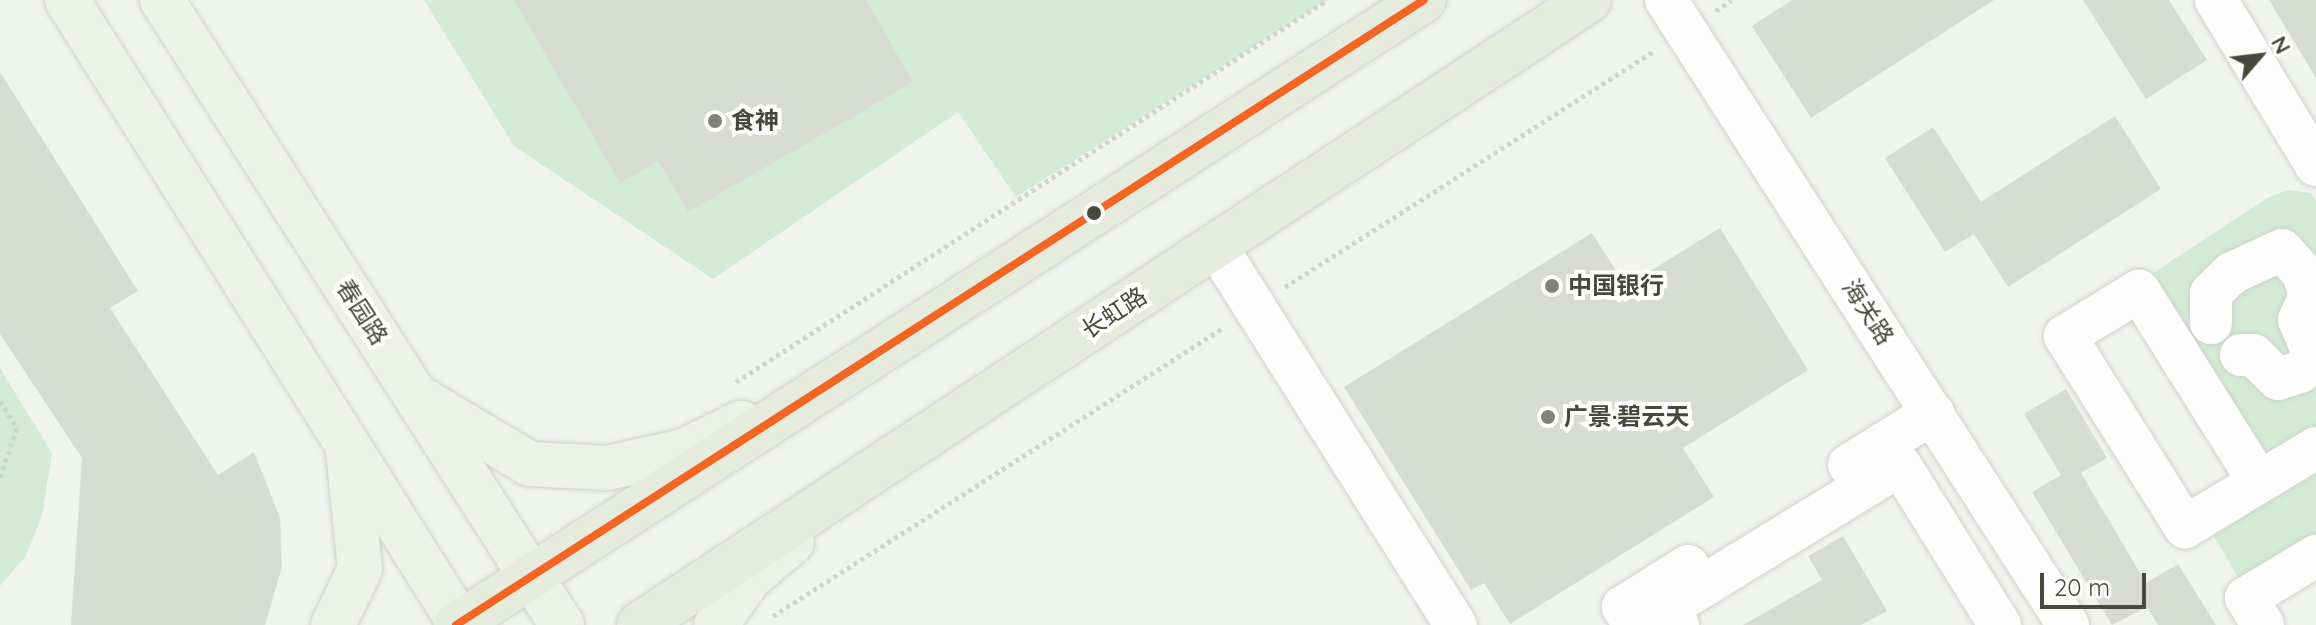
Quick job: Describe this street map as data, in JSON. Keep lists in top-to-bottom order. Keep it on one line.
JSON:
{"streets":{"highway":["长虹路"],"main road":["春园路"],"street":["海关路"]},"places":["食神","中国银行","广景·碧云天"],"scale_bar":"20 m","north":"top right"}
